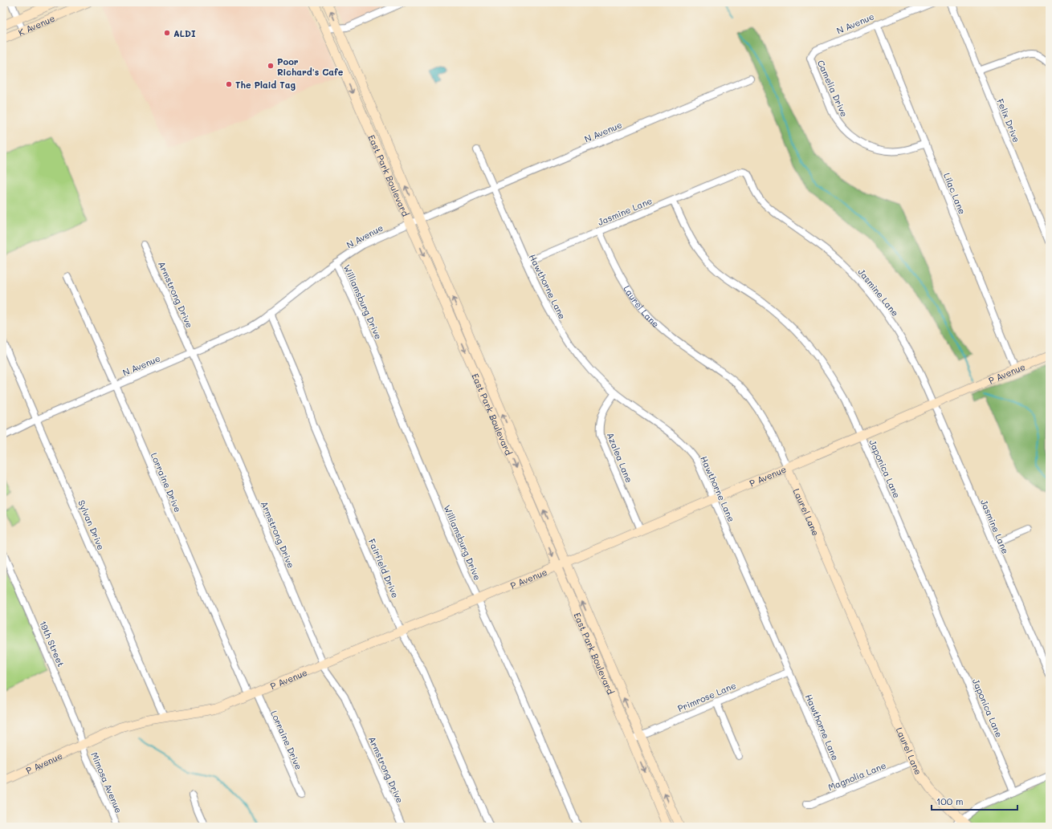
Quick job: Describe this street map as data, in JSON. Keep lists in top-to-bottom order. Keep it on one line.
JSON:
{"streets":{"main road":["K Avenue","East Park Boulevard","Laurel Lane","P Avenue"],"street":["N Avenue","Camelia Drive","Felix Drive","Lilac Lane","Jasmine Lane","Hawthorne Lane","Armstrong Drive","Williamsburg Drive","Azalea Lane","Japonica Lane","Lorraine Drive","Sylvan Drive","Fairfield Drive","19th Street","Primrose Lane","Magnolia Lane","Mimosa Avenue"]},"crossings":[["N Avenue","Camelia Drive"],["N Avenue","East Park Boulevard"],["N Avenue","Lilac Lane"],["N Avenue","Hawthorne Lane"],["N Avenue","Armstrong Drive"],["N Avenue","Williamsburg Drive"],["N Avenue","Lorraine Drive"],["N Avenue","Sylvan Drive"],["N Avenue","Fairfield Drive"],["Camelia Drive","Lilac Lane"],["East Park Boulevard","P Avenue"],["East Park Boulevard","Primrose Lane"],["Lilac Lane","P Avenue"],["Jasmine Lane","Hawthorne Lane"],["Jasmine Lane","Laurel Lane"],["Jasmine Lane","P Avenue"],["Jasmine Lane","Japonica Lane"],["Hawthorne Lane","P Avenue"],["Hawthorne Lane","Azalea Lane"],["Hawthorne Lane","Primrose Lane"],["Hawthorne Lane","Magnolia Lane"],["Armstrong Drive","P Avenue"],["Williamsburg Drive","P Avenue"],["Laurel Lane","P Avenue"],["Laurel Lane","Magnolia Lane"],["P Avenue","Azalea Lane"],["P Avenue","Japonica Lane"],["P Avenue","Lorraine Drive"],["P Avenue","Sylvan Drive"],["P Avenue","Fairfield Drive"],["P Avenue","19th Street"],["P Avenue","Mimosa Avenue"],["19th Street","Mimosa Avenue"]],"places":["ALDI","Poor Richard's Cafe","The Plaid Tag"],"scale_bar":"100 m"}
